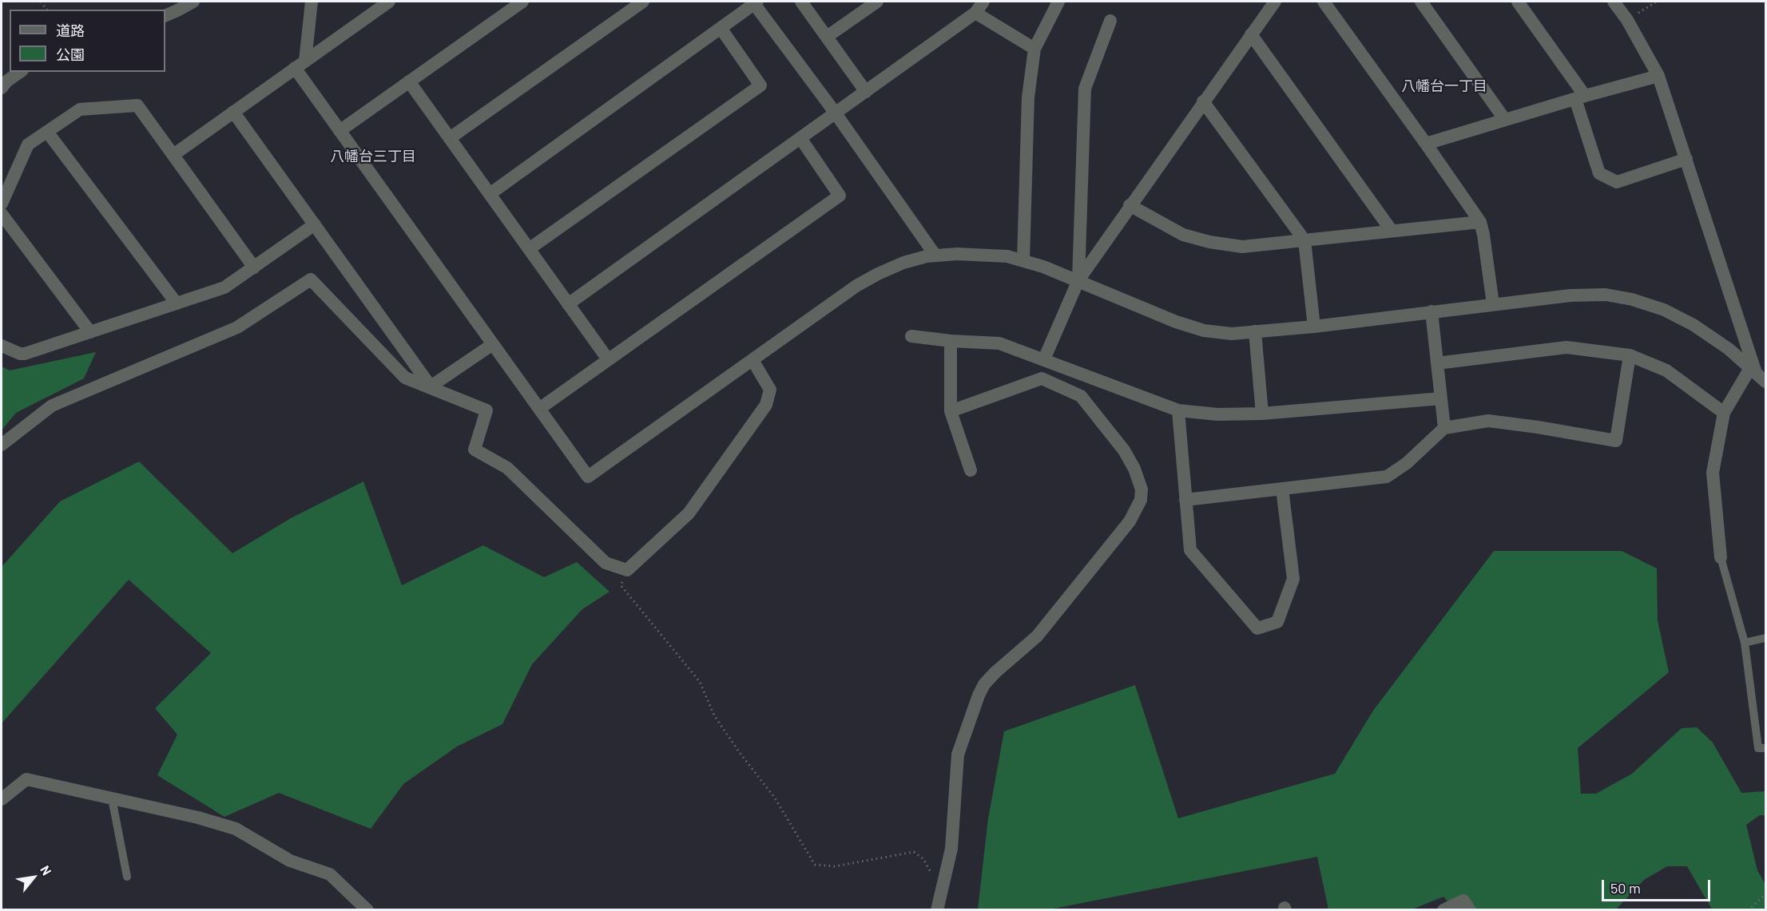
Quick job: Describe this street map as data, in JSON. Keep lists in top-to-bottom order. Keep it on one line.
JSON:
{"districts":["八幡台一丁目","八幡台三丁目"],"legend":["道路","公園"],"scale_bar":"50 m","north":"top right"}
